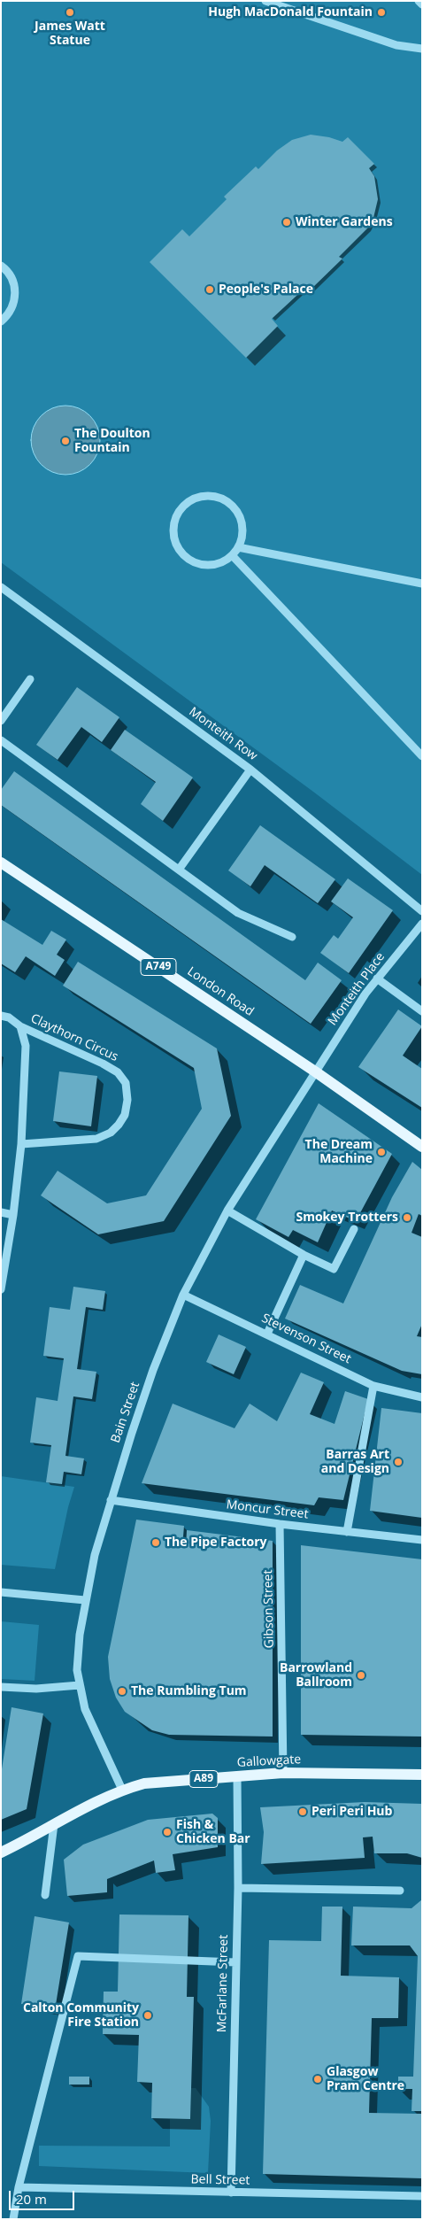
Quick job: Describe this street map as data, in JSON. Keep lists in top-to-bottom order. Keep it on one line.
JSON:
{"streets":{"main road":["A749","London Road","Gallowgate","A89"],"street":["Monteith Row","Monteith Place","Claythorn Circus","Stevenson Street","Bain Street","Moncur Street","Gibson Street","McFarlane Street","Bell Street"]},"crossings":[["Monteith Place","London Road"],["Monteith Place","Bain Street"],["London Road","Bain Street"],["Stevenson Street","Bain Street"],["Bain Street","Moncur Street"],["Bain Street","Gallowgate"],["Moncur Street","Gibson Street"],["Gibson Street","Gallowgate"],["Gallowgate","McFarlane Street"],["McFarlane Street","Bell Street"]],"places":["James Watt Statue","Hugh MacDonald Fountain","Winter Gardens","People's Palace","The Doulton Fountain","The Dream Machine","Smokey Trotters","Barras Art and Design","The Pipe Factory","Barrowland Ballroom","The Rumbling Tum","Peri Peri Hub","Fish & Chicken Bar","Calton Community Fire Station","Glasgow Pram Centre"],"scale_bar":"20 m"}
